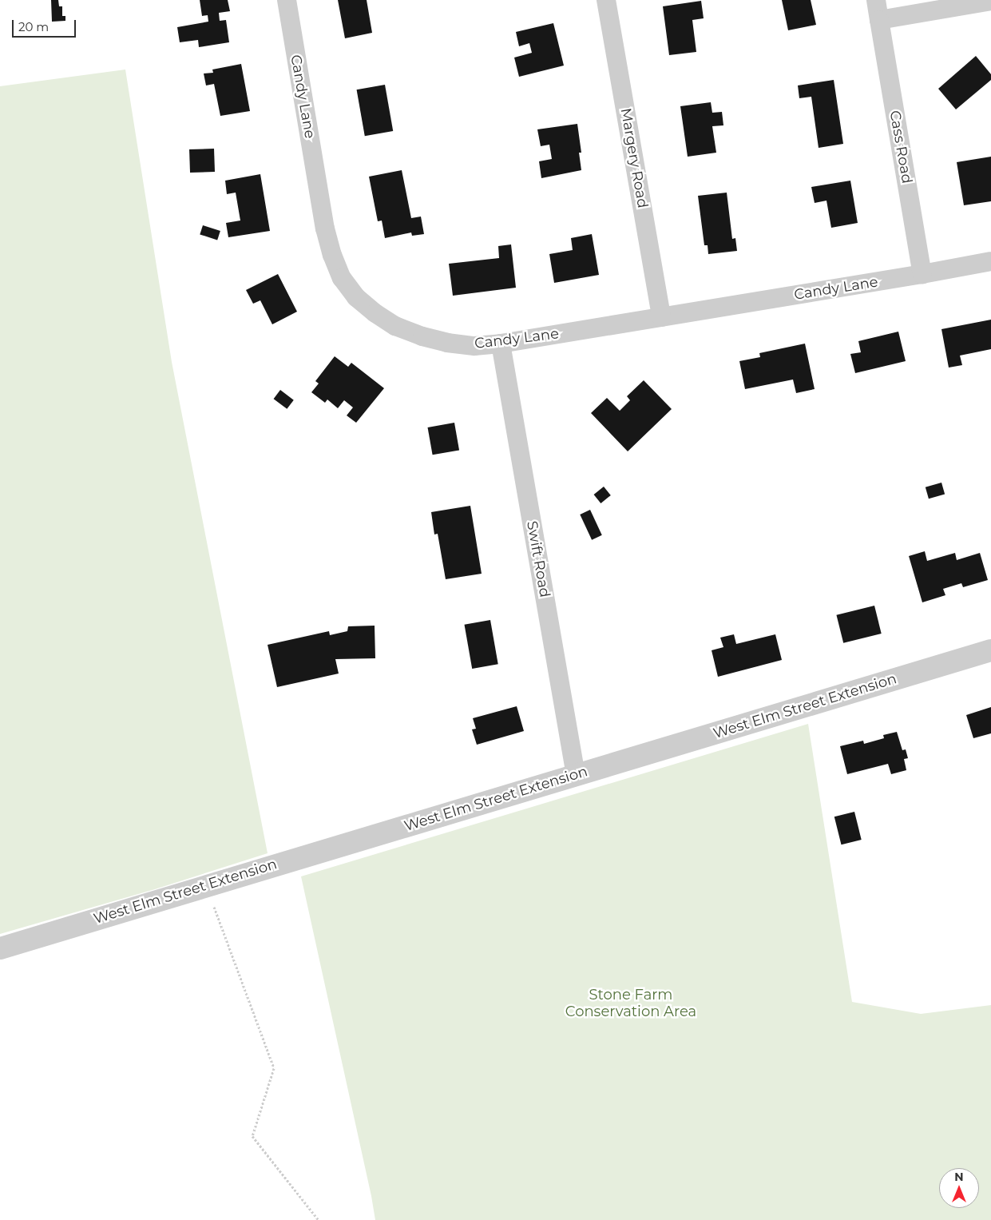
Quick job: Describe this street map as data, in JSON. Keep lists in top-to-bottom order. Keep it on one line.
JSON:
{"streets":{"street":["Candy Lane","Cass Road","Margery Road","Swift Road","West Elm Street Extension"]},"crossings":[["Candy Lane","Cass Road"],["Candy Lane","Margery Road"],["Candy Lane","Swift Road"],["Swift Road","West Elm Street Extension"]],"parks":["Stone Farm Conservation Area"],"scale_bar":"20 m","north":"top"}
